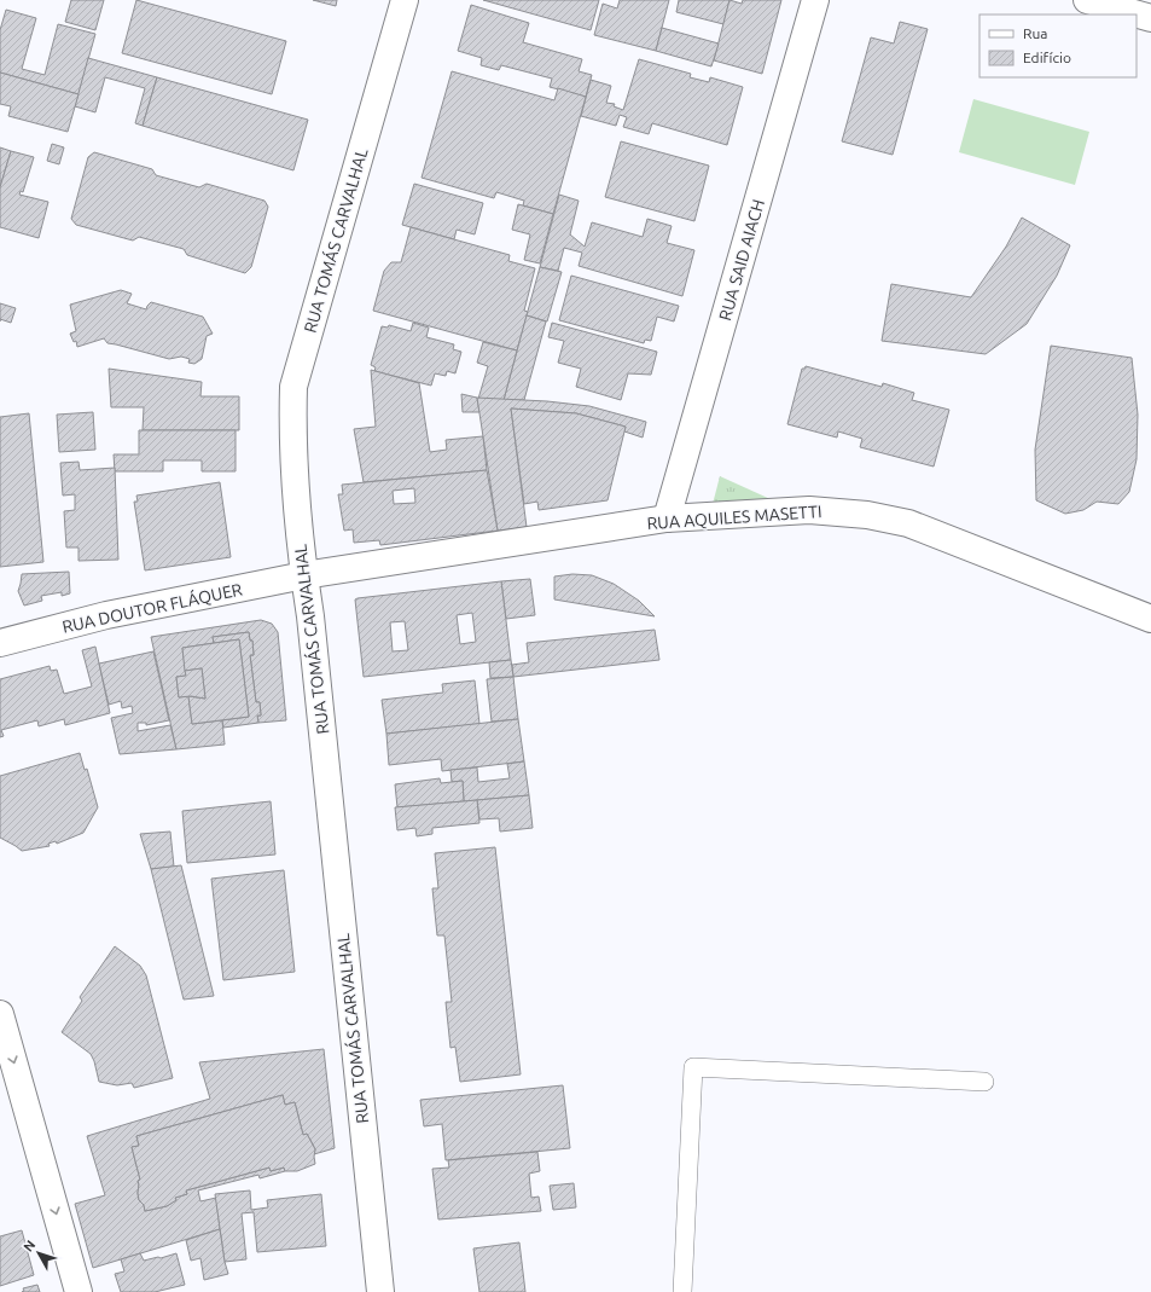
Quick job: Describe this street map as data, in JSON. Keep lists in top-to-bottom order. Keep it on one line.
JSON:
{"streets":{"street":["RUA TOMÁS CARVALHAL","RUA SAID AIACH","RUA AQUILES MASETTI","RUA DOUTOR FLÁQUER"]},"crossings":[["RUA TOMÁS CARVALHAL","RUA AQUILES MASETTI"],["RUA TOMÁS CARVALHAL","RUA DOUTOR FLÁQUER"],["RUA SAID AIACH","RUA AQUILES MASETTI"],["RUA AQUILES MASETTI","RUA DOUTOR FLÁQUER"]],"legend":["Rua","Edifício"],"north":"top left"}
